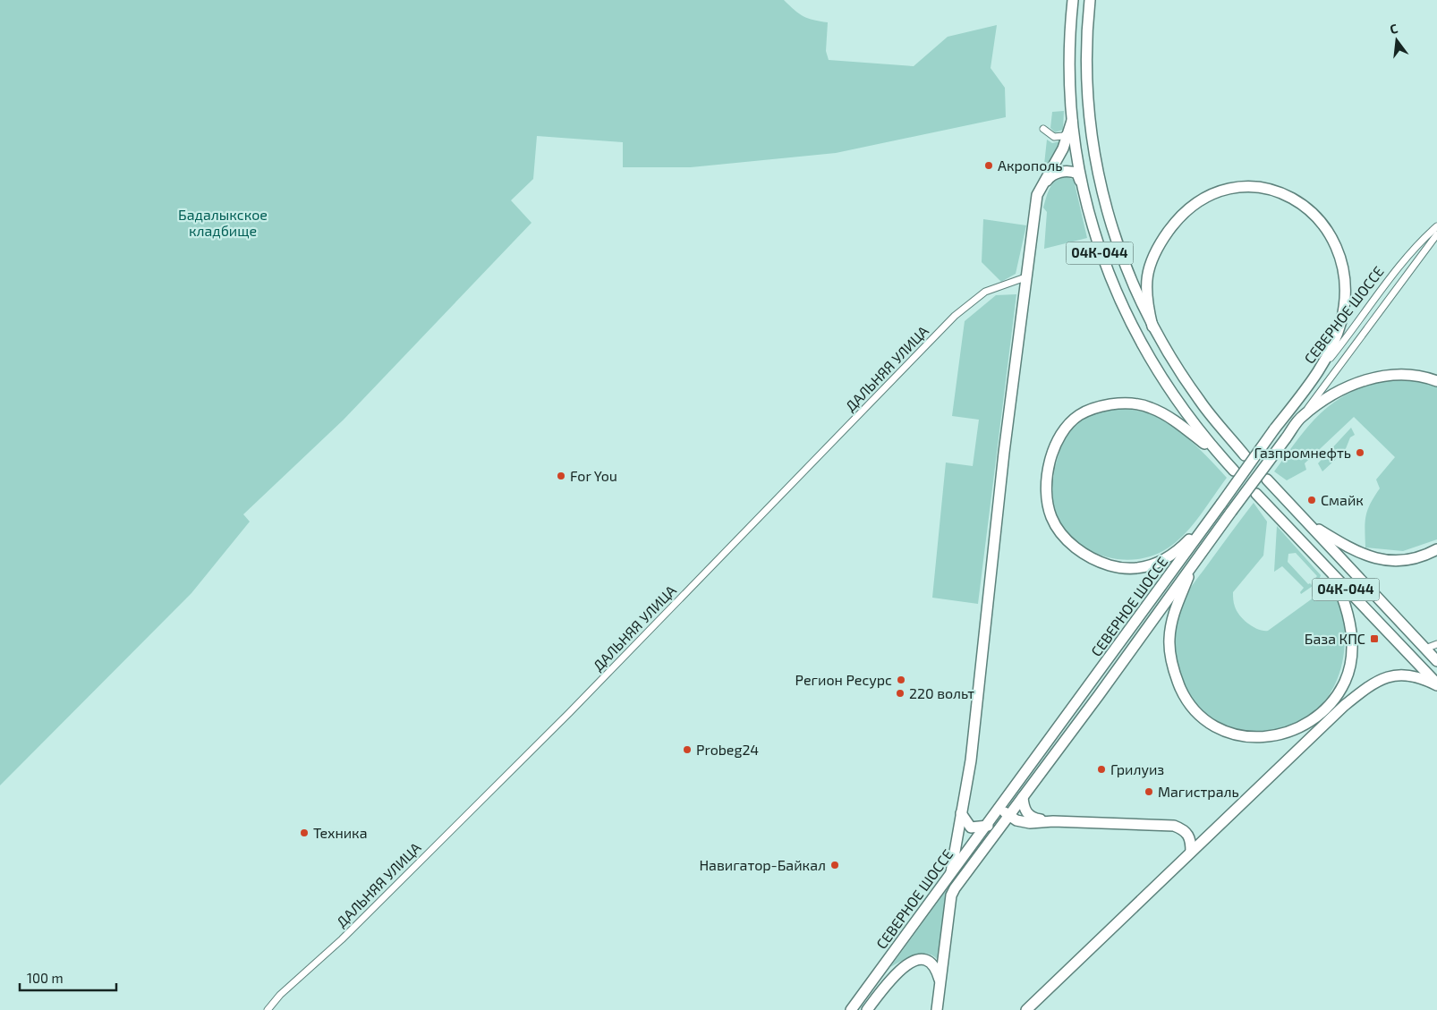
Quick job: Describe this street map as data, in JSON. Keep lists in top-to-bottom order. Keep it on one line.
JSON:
{"streets":{"main road":["04К-044","СЕВЕРНОЕ ШОССЕ"],"street":["ДАЛЬНЯЯ УЛИЦА"]},"parks":["Бадалыкское кладбище"],"places":{"other":["Акрополь","Газпромнефть","For You","Смайк","Регион Ресурс","220 вольт","Probeg24","Грилуиз","Магистраль","Техника","Навигатор-Байкал"],"transit":["База КПС"]},"scale_bar":"100 m","north":"top"}
